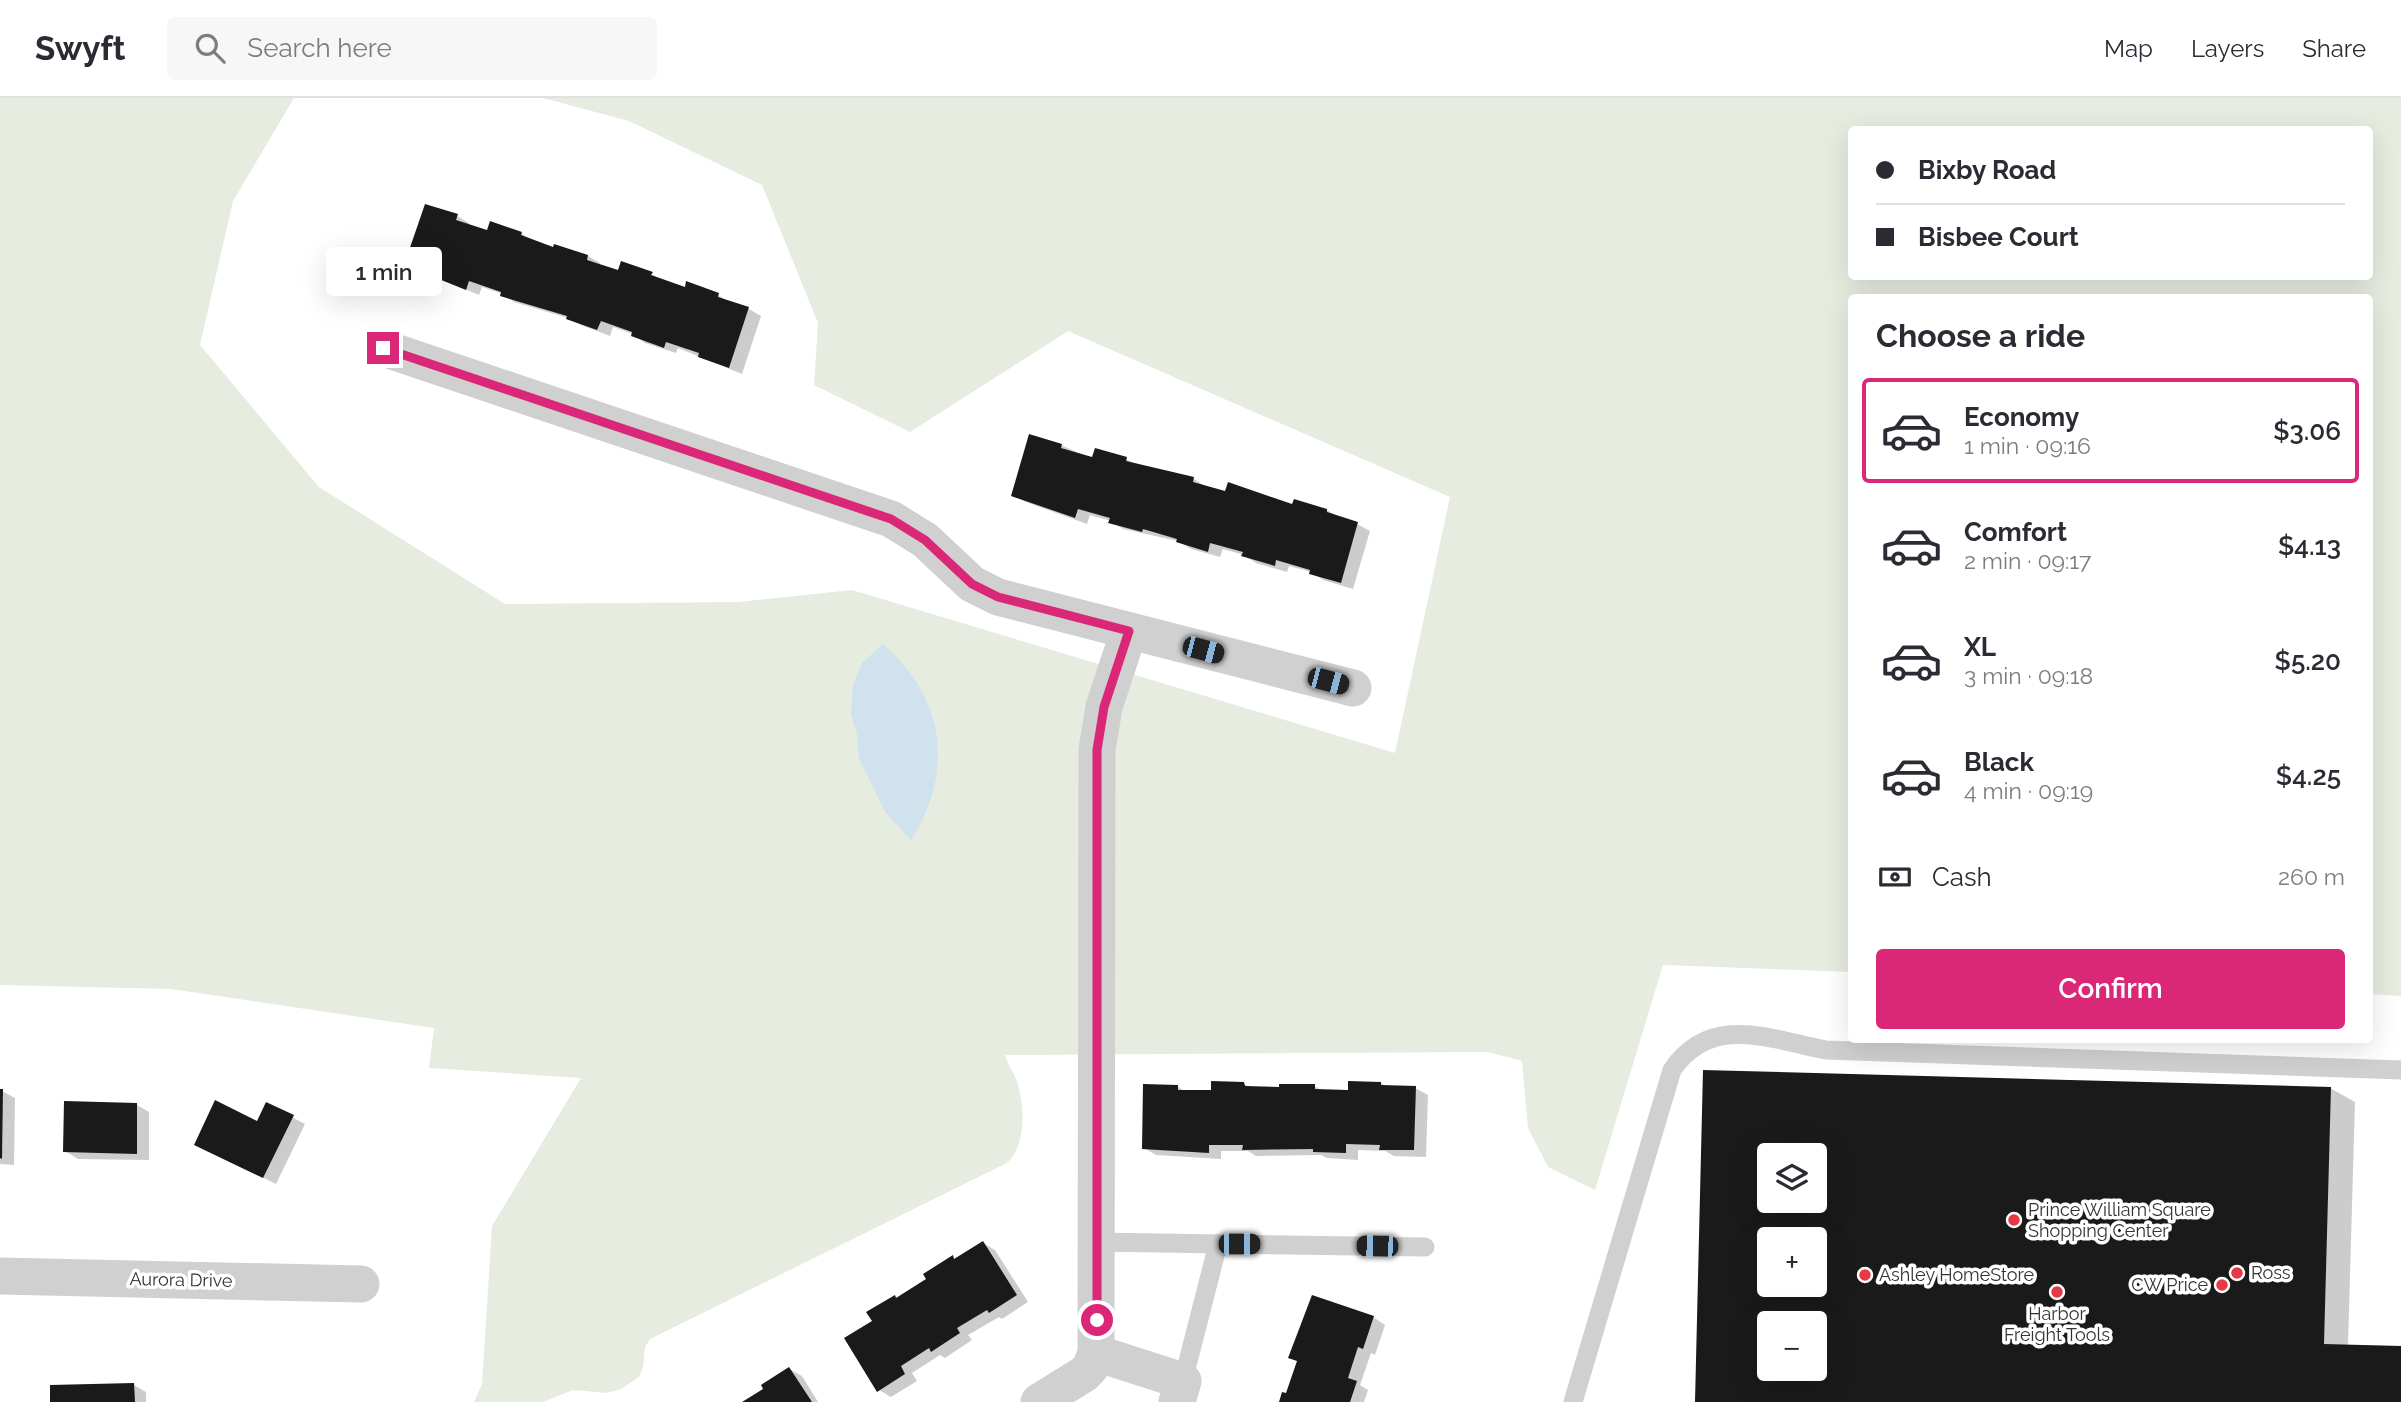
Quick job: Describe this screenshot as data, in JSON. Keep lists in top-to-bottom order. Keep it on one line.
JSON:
{"streets":{"street":["Aurora Drive"]},"places":["Prince William Square Shopping Center","Ross","Ashley HomeStore","CW Price","Harbor Freight Tools"],"page":{"header":"Swyft","search":"Search here","nav":["Map","Layers","Share"],"banner":["Bixby Road","Bisbee Court"],"bubble":"1 min","heading":"Choose a ride","list":[{"name":"Economy","note":"1 min · 09:16","value":"$3.06"},{"name":"Comfort","note":"2 min · 09:17","value":"$4.13"},{"name":"XL","note":"3 min · 09:18","value":"$5.20"},{"name":"Black","note":"4 min · 09:19","value":"$4.25"}],"pay":["Cash","260 m"],"buttons":"Confirm","map_buttons":["+","−"]}}
